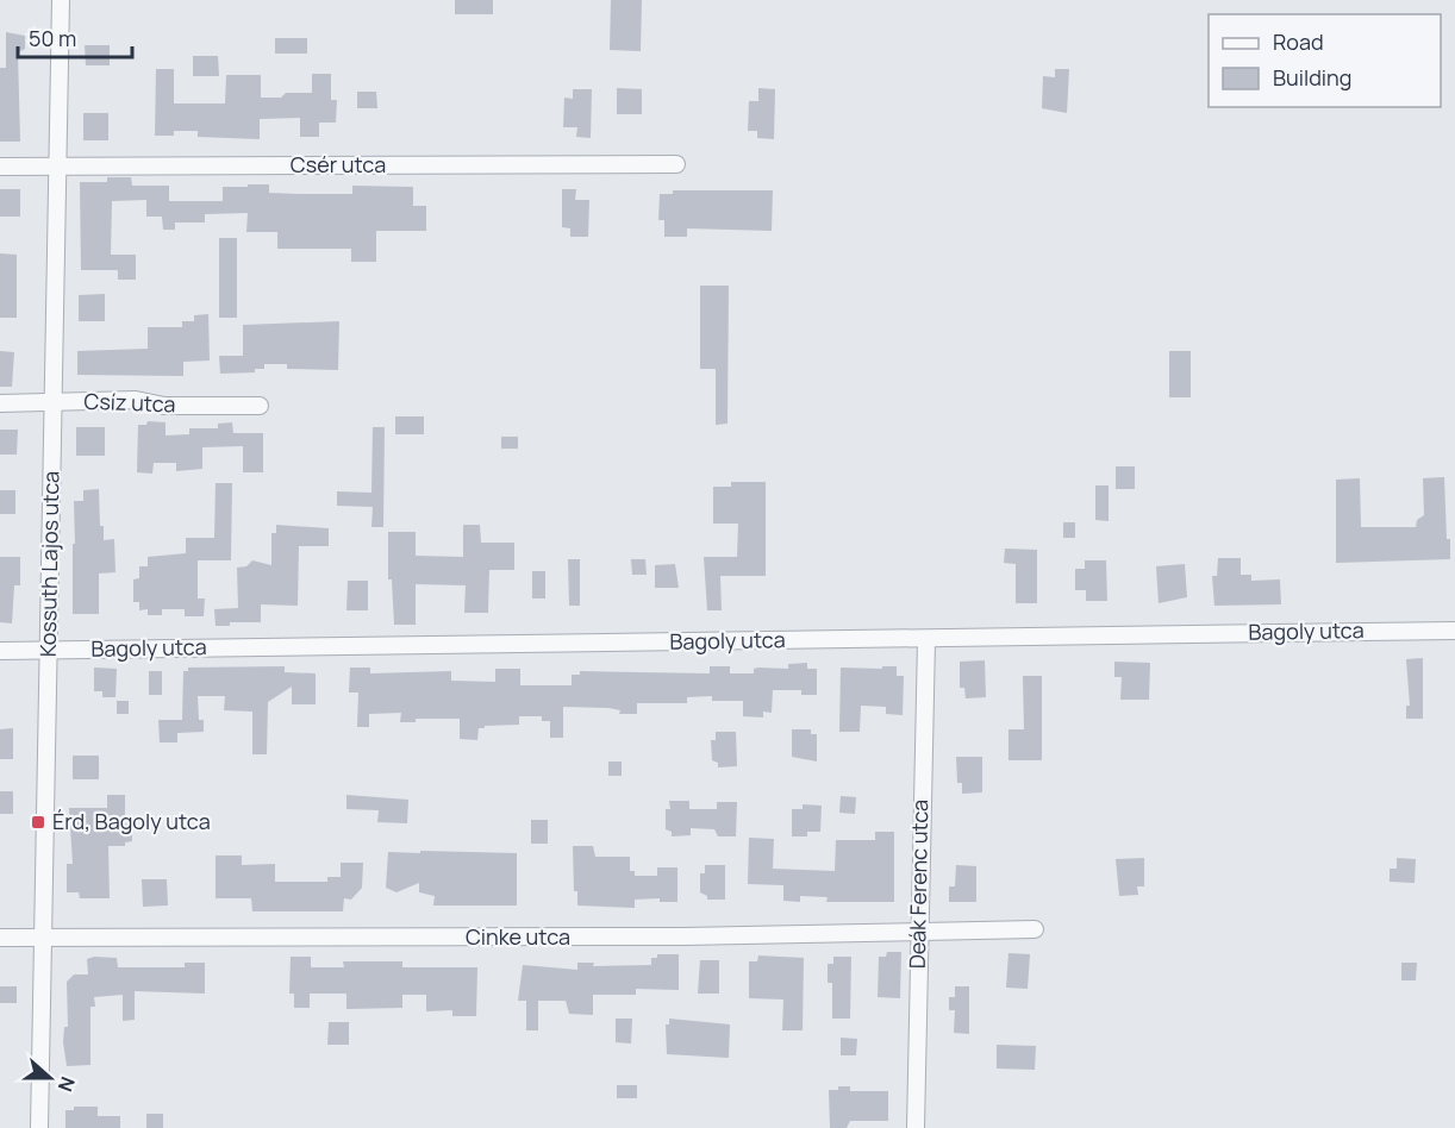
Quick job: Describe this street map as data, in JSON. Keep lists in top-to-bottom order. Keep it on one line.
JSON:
{"streets":{"street":["Csér utca","Csíz utca","Kossuth Lajos utca","Bagoly utca","Deák Ferenc utca","Cinke utca"]},"crossings":[["Csér utca","Kossuth Lajos utca"],["Csíz utca","Kossuth Lajos utca"],["Kossuth Lajos utca","Bagoly utca"],["Kossuth Lajos utca","Cinke utca"],["Bagoly utca","Deák Ferenc utca"],["Deák Ferenc utca","Cinke utca"]],"places":{"transit":["Érd, Bagoly utca"]},"legend":["Road","Building"],"scale_bar":"50 m","north":"right"}
